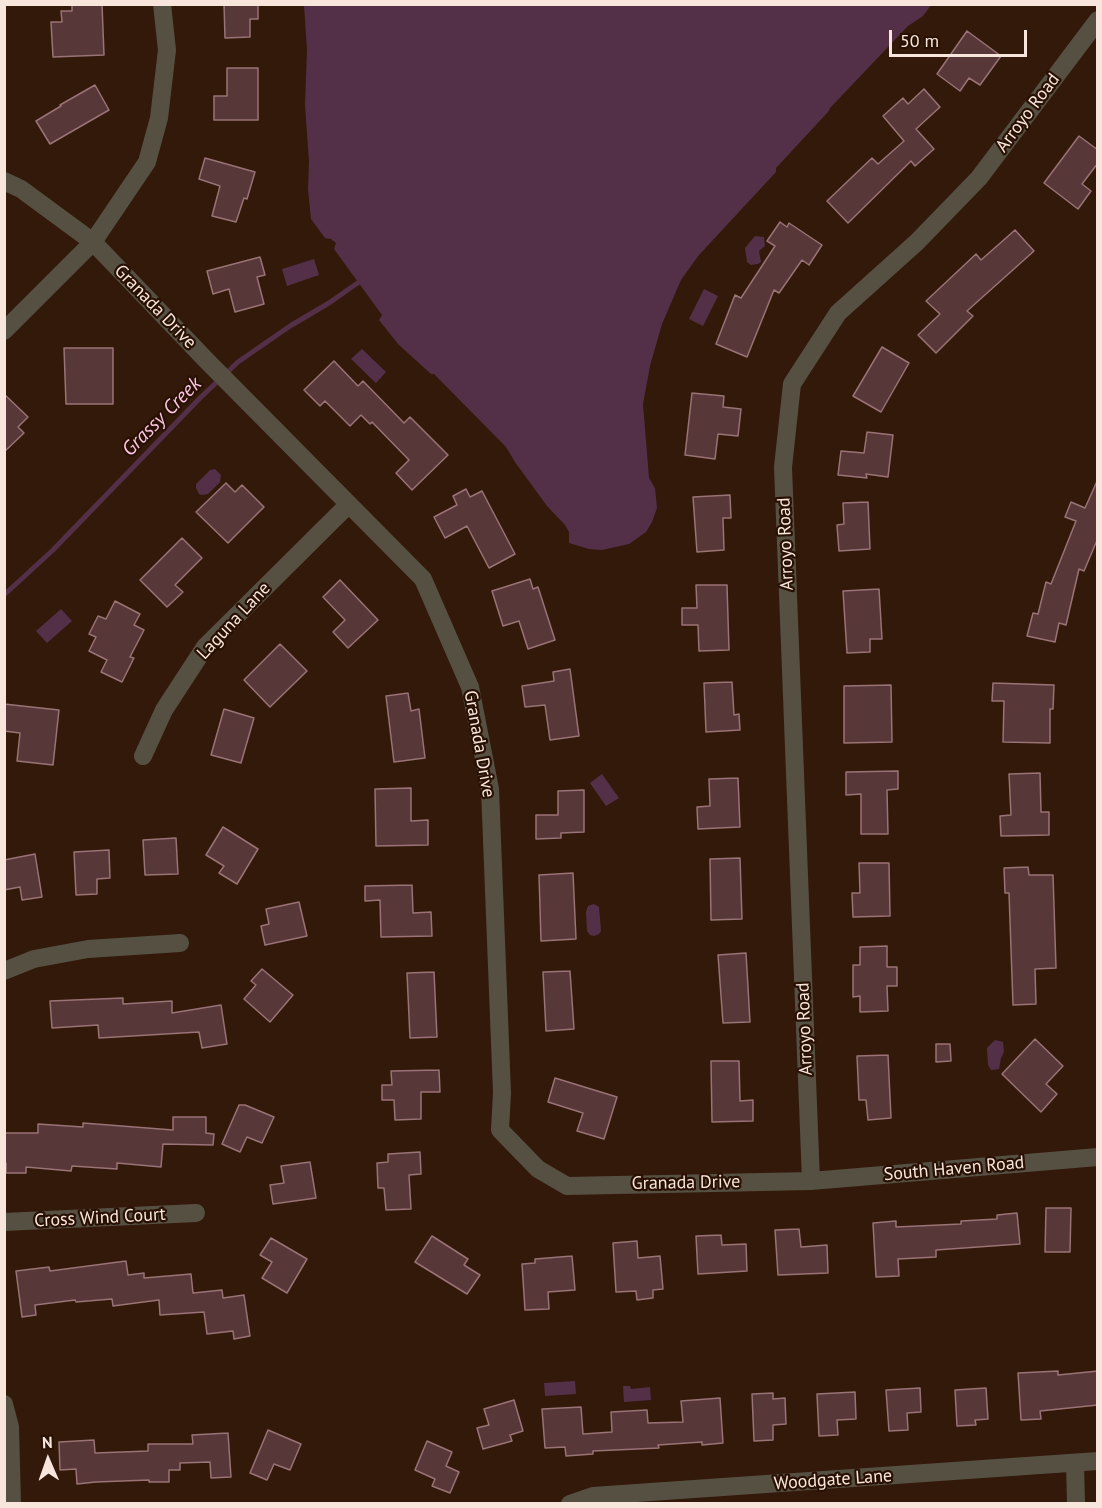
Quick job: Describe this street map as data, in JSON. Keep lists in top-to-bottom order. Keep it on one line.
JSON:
{"streets":{"street":["Arroyo Road","Granada Drive","Laguna Lane","South Haven Road","Cross Wind Court","Woodgate Lane"]},"crossings":[["Arroyo Road","Granada Drive"],["Arroyo Road","South Haven Road"],["Granada Drive","Laguna Lane"],["Granada Drive","South Haven Road"]],"water":["Grassy Creek"],"scale_bar":"50 m","north":"top"}
